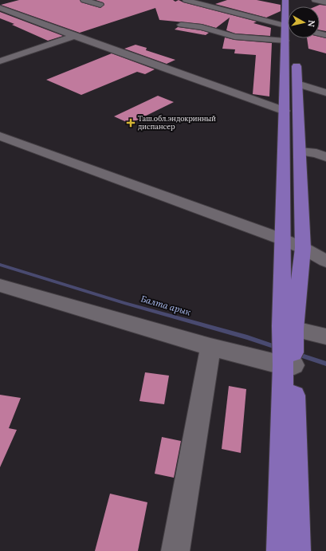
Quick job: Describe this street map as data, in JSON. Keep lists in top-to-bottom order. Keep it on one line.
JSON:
{"water":["Балта арык"],"places":{"health":["Таш.обл.эндокринный диспансер"]},"north":"right"}
